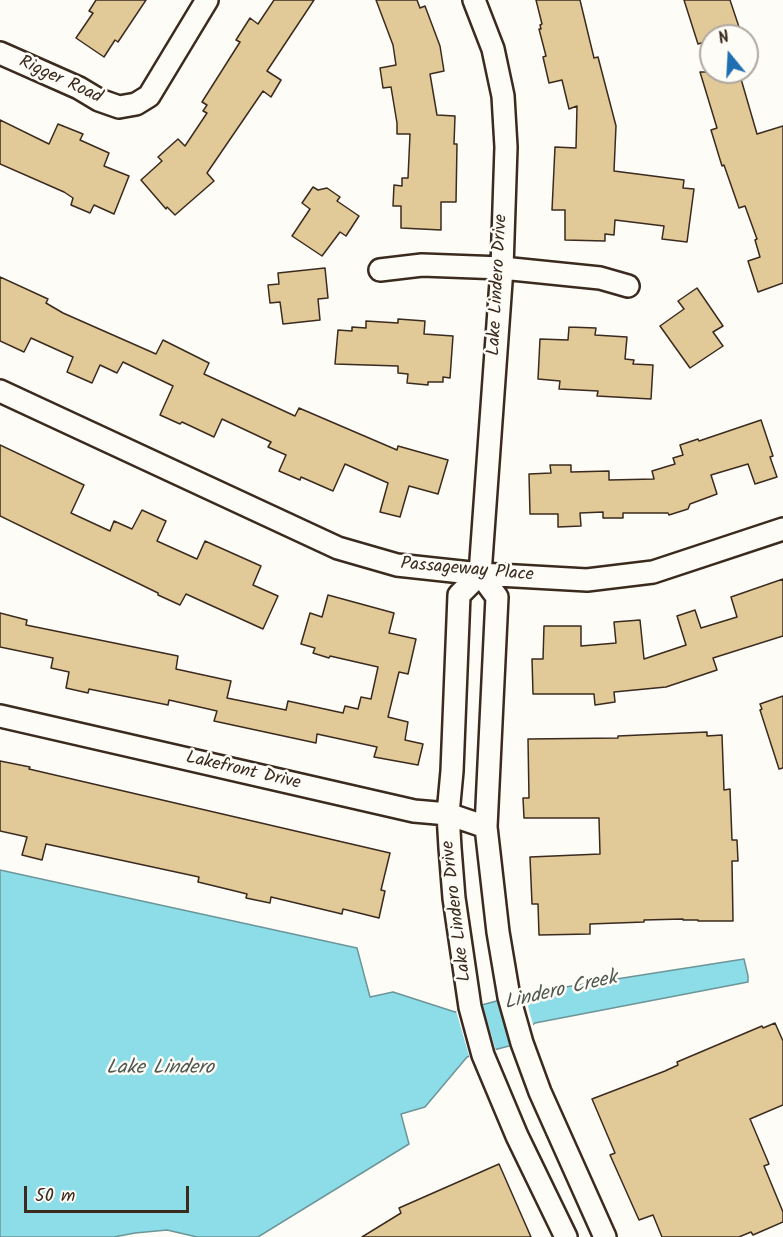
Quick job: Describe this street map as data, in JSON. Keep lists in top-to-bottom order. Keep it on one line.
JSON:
{"streets":{"street":["Rigger Road","Lake Lindero Drive","Passageway Place","Lakefront Drive"]},"crossings":[["Lake Lindero Drive","Passageway Place"],["Lake Lindero Drive","Lakefront Drive"]],"water":["Lindero Creek","Lake Lindero"],"scale_bar":"50 m","north":"top"}
